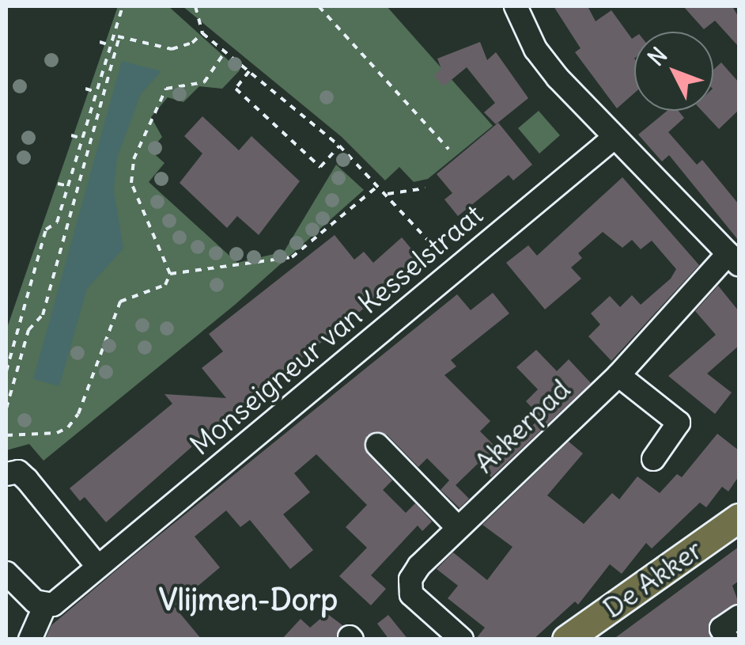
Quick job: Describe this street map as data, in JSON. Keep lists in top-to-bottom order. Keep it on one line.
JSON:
{"streets":{"main road":["De Akker"],"street":["Monseigneur van Kesselstraat","Akkerpad"]},"districts":["Vlijmen-Dorp"],"north":"top left"}
